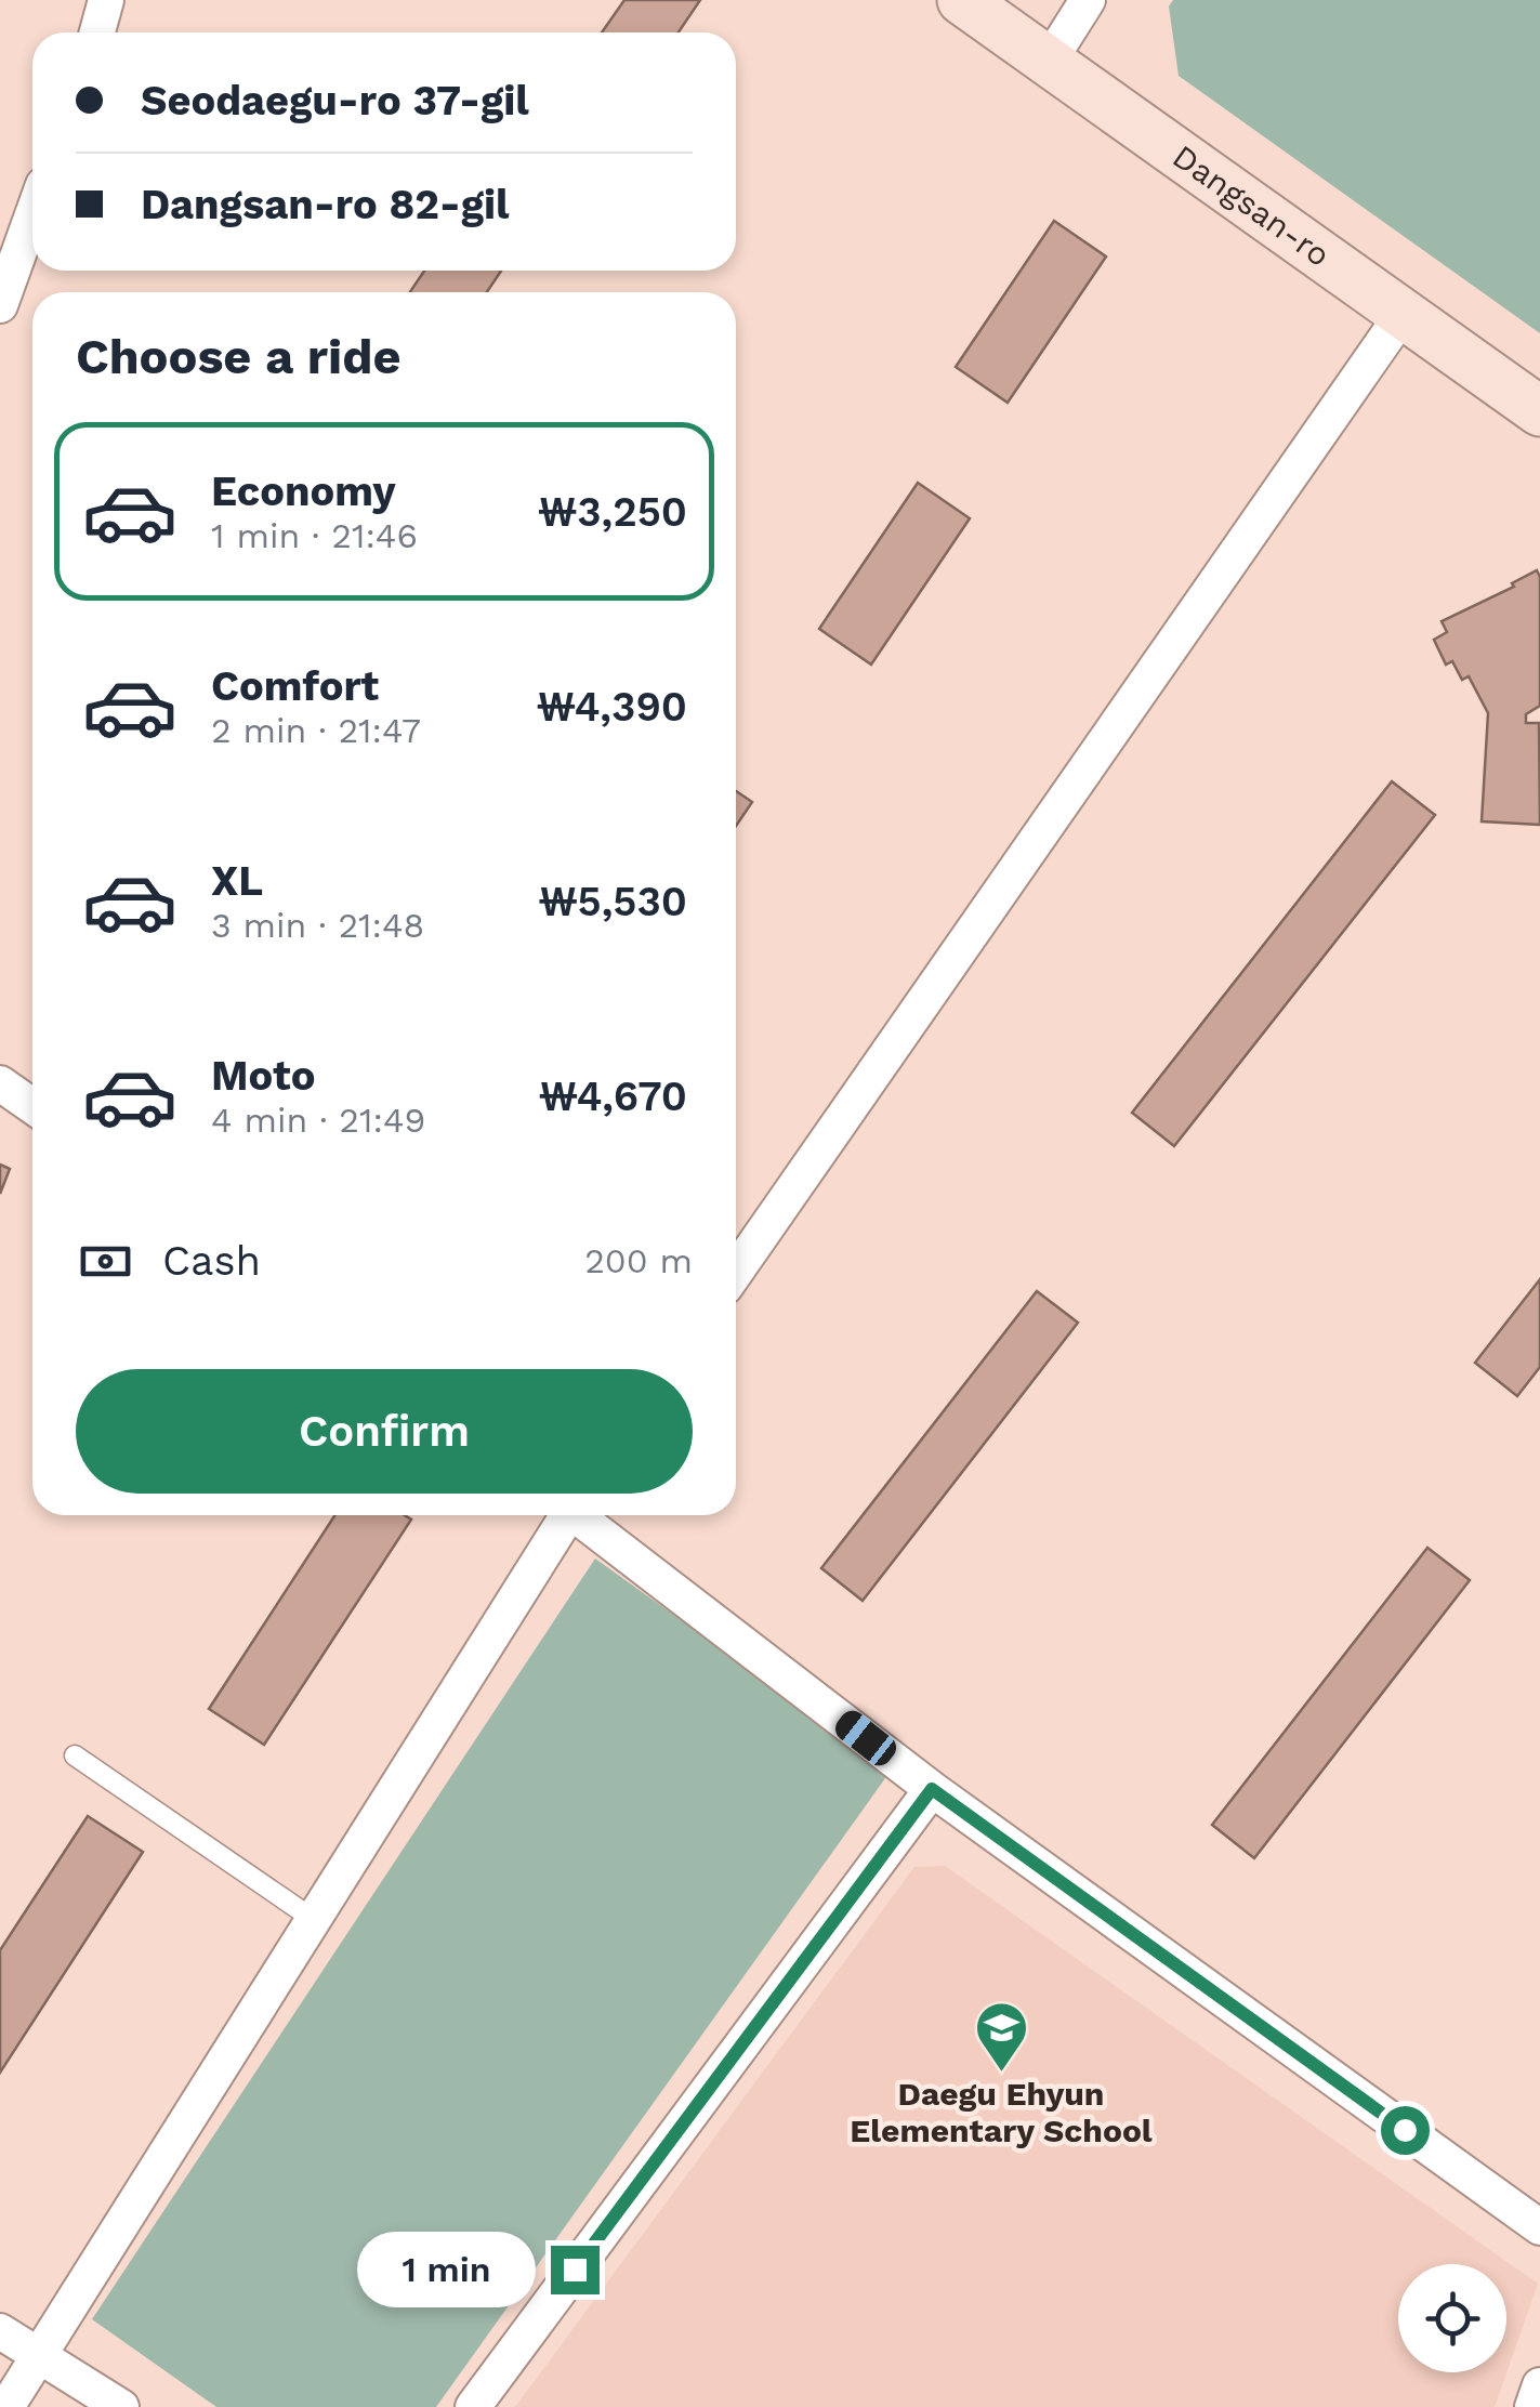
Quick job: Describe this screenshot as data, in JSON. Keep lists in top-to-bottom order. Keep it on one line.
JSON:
{"streets":{"main road":["Dangsan-ro"]},"places":{"school or university":["Daegu Ehyun Elementary School"]},"page":{"banner":["Seodaegu-ro 37-gil","Dangsan-ro 82-gil"],"heading":"Choose a ride","list":[{"name":"Economy","note":"1 min · 21:46","value":"₩3,250"},{"name":"Comfort","note":"2 min · 21:47","value":"₩4,390"},{"name":"XL","note":"3 min · 21:48","value":"₩5,530"},{"name":"Moto","note":"4 min · 21:49","value":"₩4,670"}],"pay":["Cash","200 m"],"buttons":"Confirm","bubble":"1 min"}}
